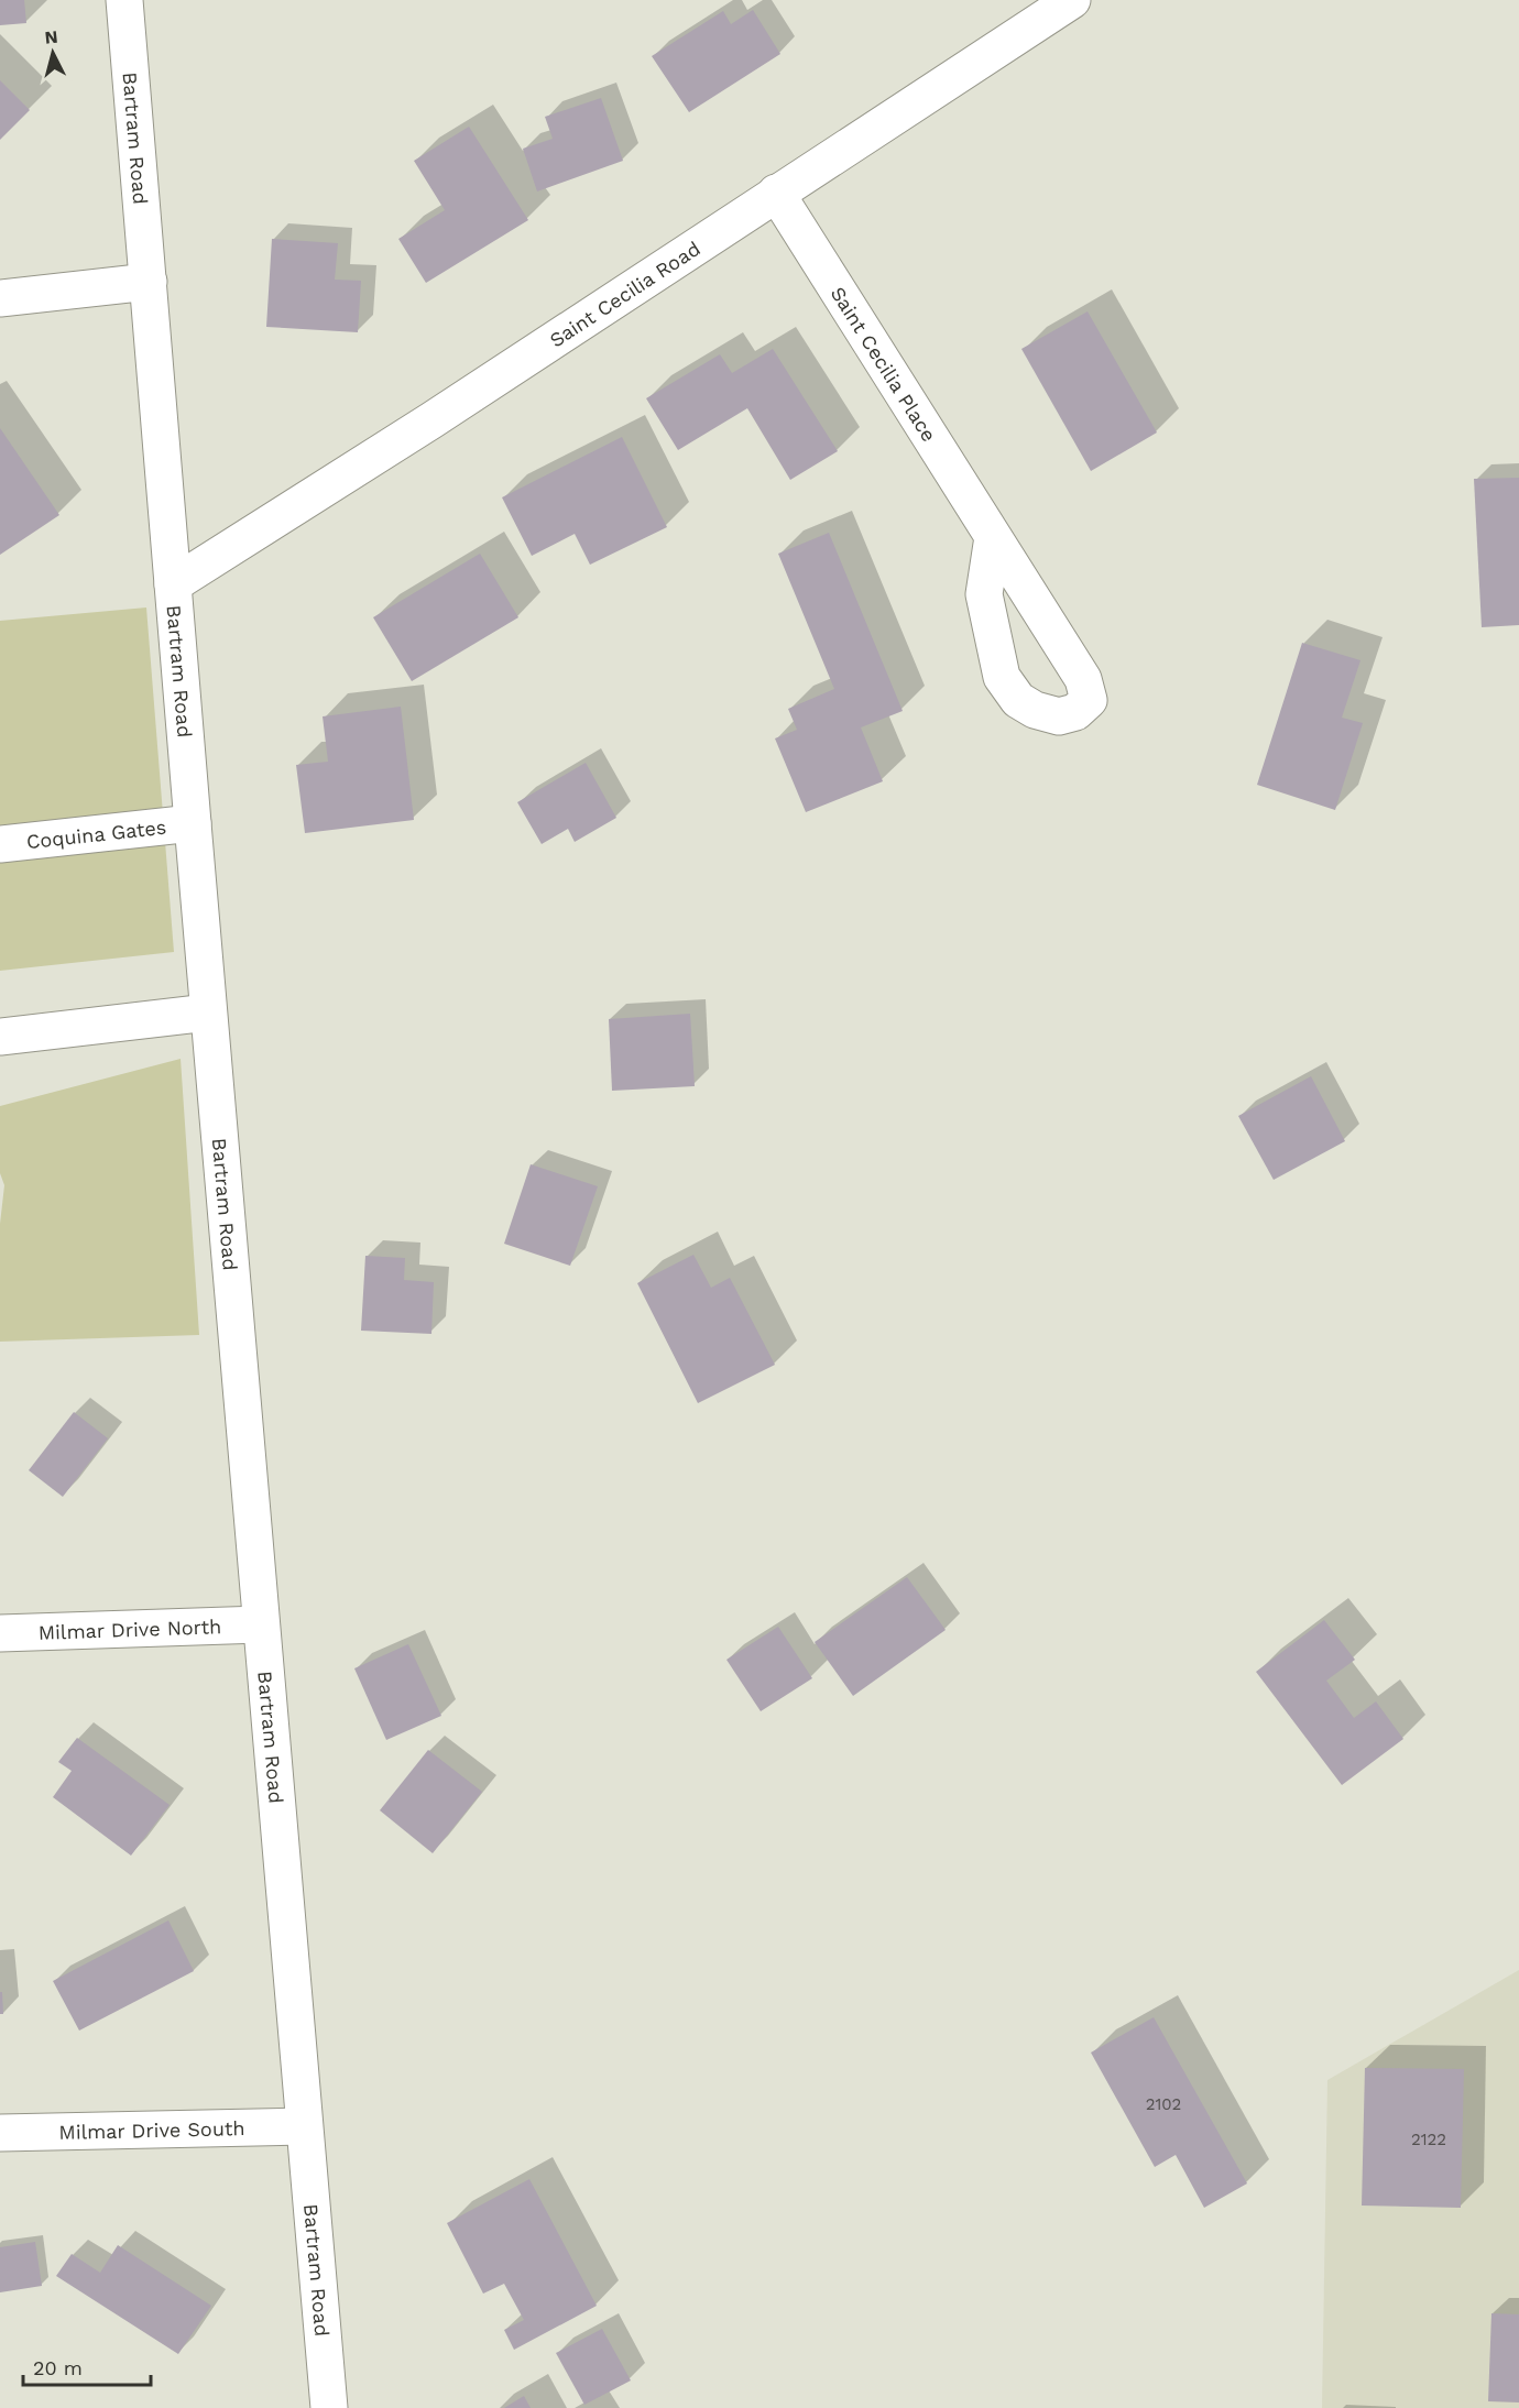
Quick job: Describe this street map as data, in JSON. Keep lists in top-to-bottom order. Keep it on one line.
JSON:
{"streets":{"street":["Bartram Road","Saint Cecilia Road","Saint Cecilia Place","Coquina Gates","Milmar Drive North","Milmar Drive South"]},"crossings":[["Bartram Road","Saint Cecilia Road"],["Bartram Road","Coquina Gates"],["Bartram Road","Milmar Drive North"],["Bartram Road","Milmar Drive South"],["Saint Cecilia Road","Saint Cecilia Place"]],"house_numbers":["2102","2122"],"scale_bar":"20 m","north":"top"}
